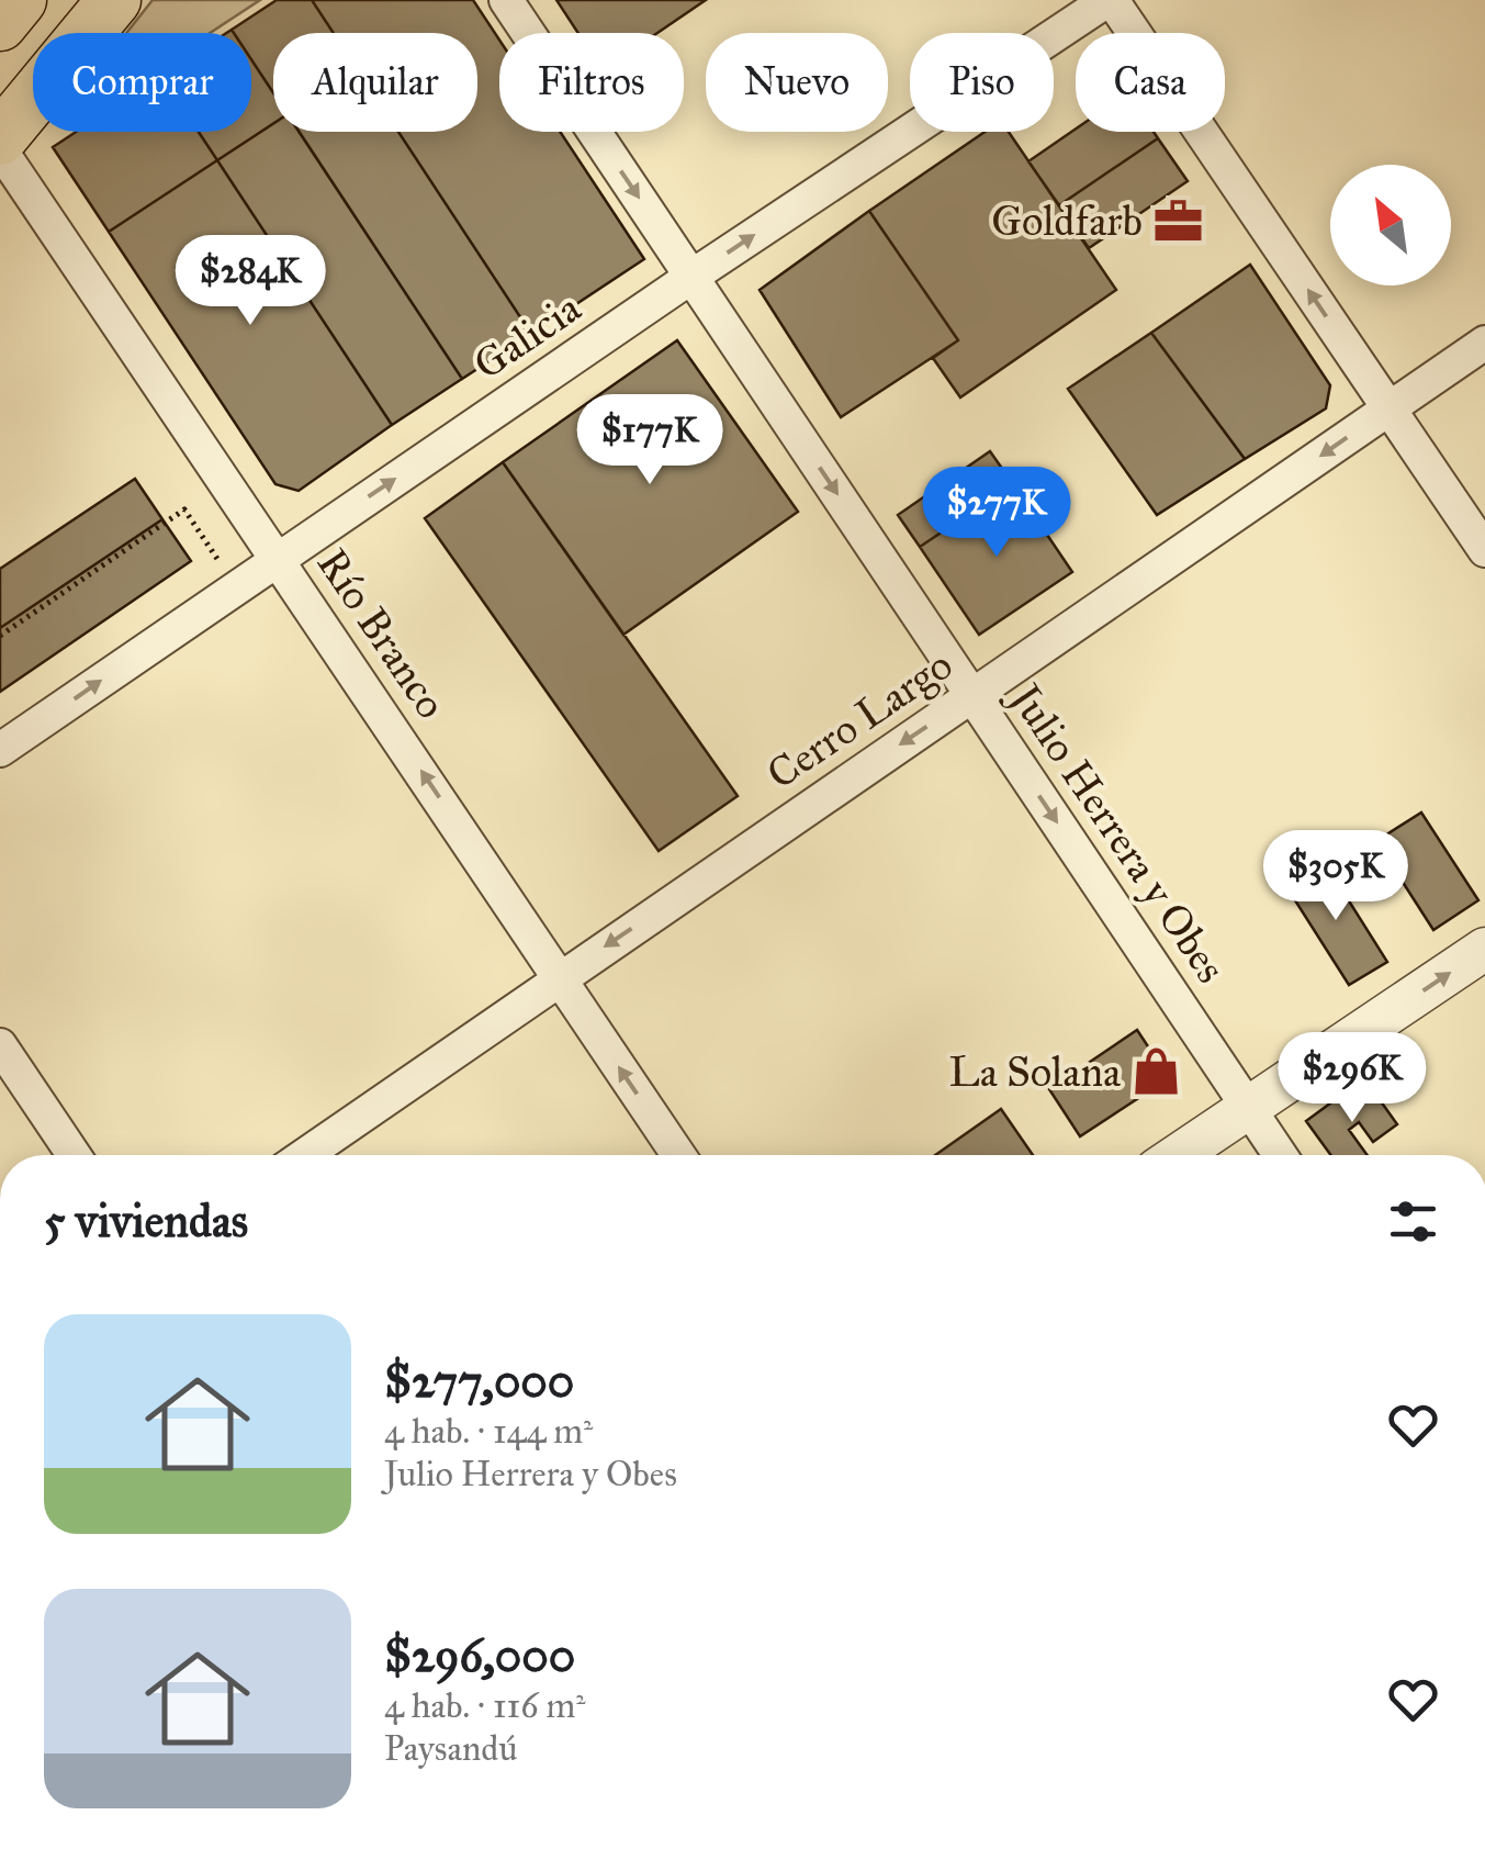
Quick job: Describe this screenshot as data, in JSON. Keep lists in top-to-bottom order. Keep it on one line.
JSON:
{"streets":{"street":["Galicia","Río Branco","Cerro Largo","Julio Herrera y Obes"]},"crossings":[["Galicia","Río Branco"],["Galicia","Julio Herrera y Obes"],["Río Branco","Cerro Largo"],["Cerro Largo","Julio Herrera y Obes"]],"one_way":["Galicia","Río Branco","Cerro Largo","Julio Herrera y Obes"],"places":{"office":["Goldfarb"],"shop":["La Solana"]},"north":"top left","page":{"chip":["Comprar","Alquilar","Filtros","Nuevo","Piso","Casa"],"price":["$284K","$177K","$277K","$305K","$296K"],"heading":"5 viviendas","list":[{"name":"$277,000","note":"4 hab. · 144 m² · Julio Herrera y Obes"},{"name":"$296,000","note":"4 hab. · 116 m² · Paysandú"}]}}
